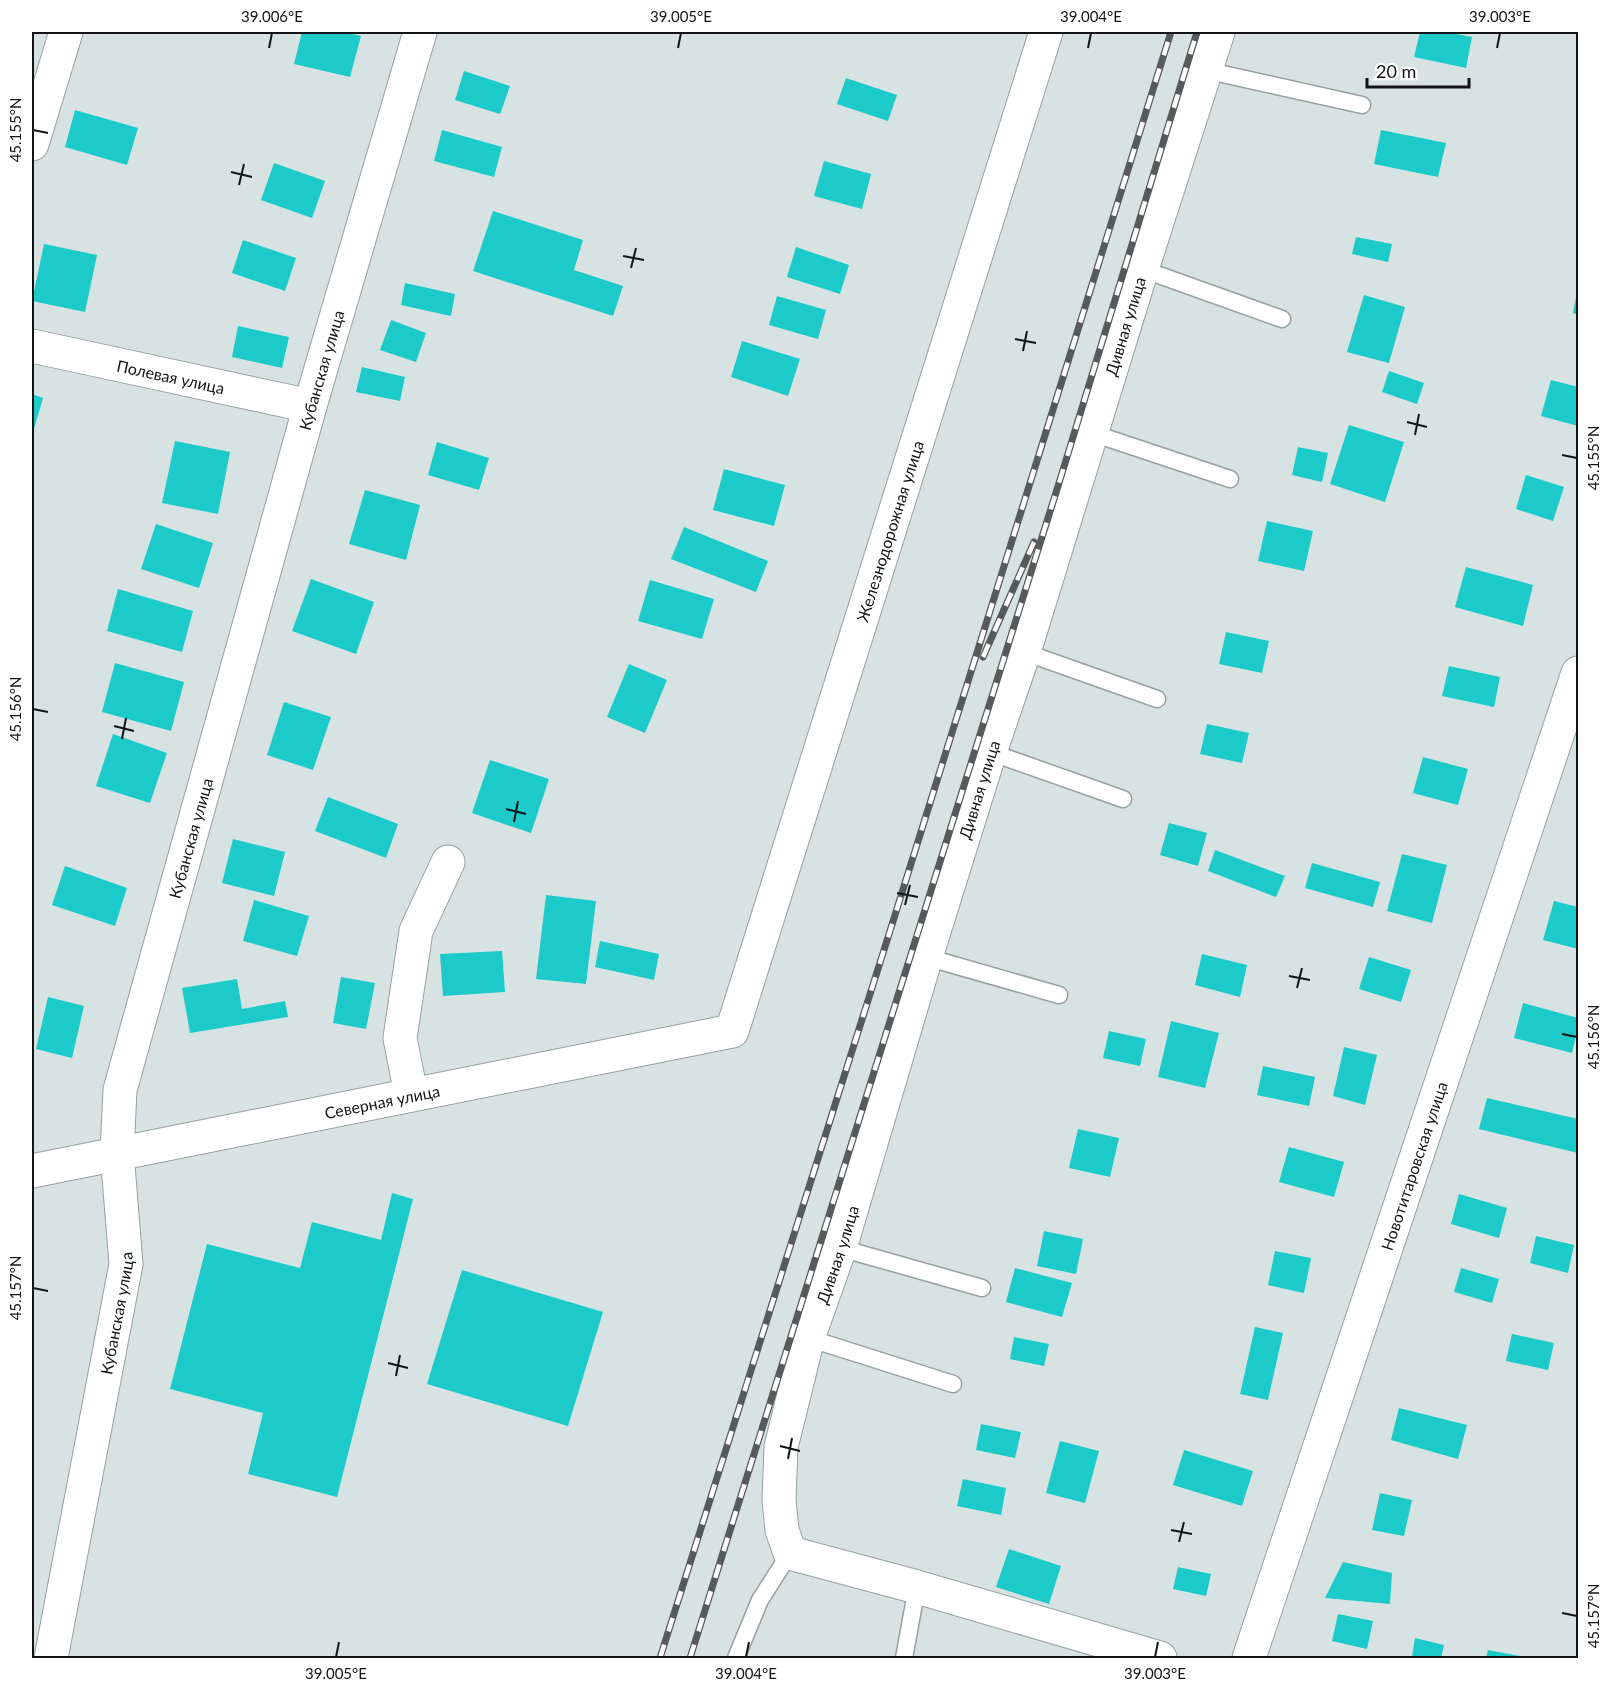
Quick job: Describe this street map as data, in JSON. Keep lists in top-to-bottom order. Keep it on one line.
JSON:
{"streets":{"street":["Дивная улица","Кубанская улица","Полевая улица","Железнодорожная улица","Северная улица","Новотитаровская улица"]},"crossings":[["Кубанская улица","Полевая улица"],["Кубанская улица","Северная улица"],["Железнодорожная улица","Северная улица"]],"scale_bar":"20 m","coordinates":["39.006°E","39.005°E","39.004°E","39.003°E","45.155°N","45.156°N","45.157°N"]}
